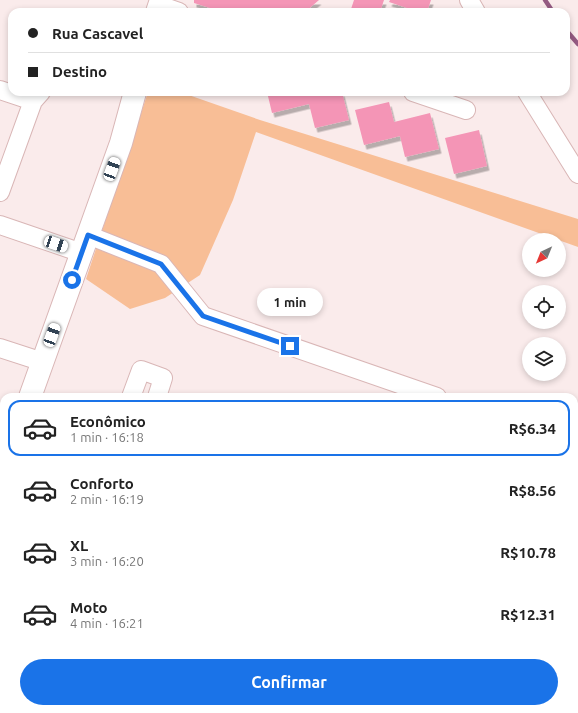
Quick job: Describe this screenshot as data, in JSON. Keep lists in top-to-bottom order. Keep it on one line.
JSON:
{"north":"bottom left","page":{"banner":["Rua Cascavel","Destino"],"bubble":"1 min","list":[{"name":"Econômico","note":"1 min · 16:18","value":"R$6.34"},{"name":"Conforto","note":"2 min · 16:19","value":"R$8.56"},{"name":"XL","note":"3 min · 16:20","value":"R$10.78"},{"name":"Moto","note":"4 min · 16:21","value":"R$12.31"}],"buttons":"Confirmar"}}
